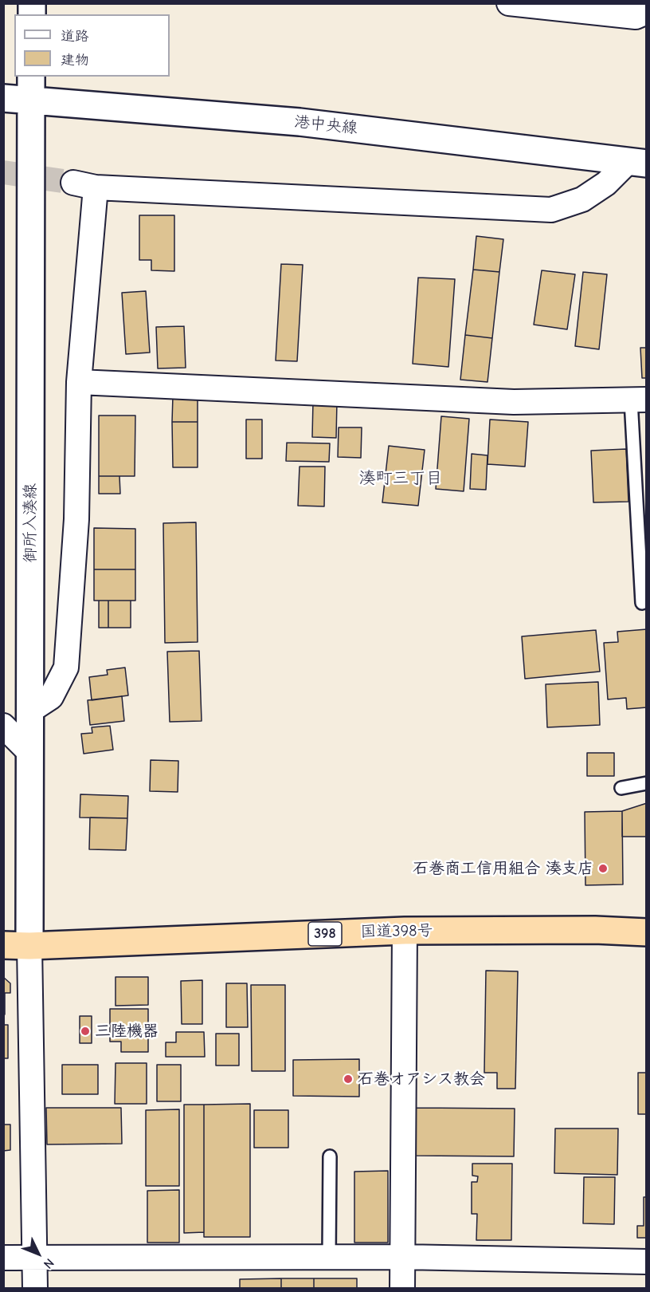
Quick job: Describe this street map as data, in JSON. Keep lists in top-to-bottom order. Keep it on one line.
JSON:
{"streets":{"highway":["国道398号","398"],"street":["港中央線","御所入湊線"]},"crossings":[["港中央線","御所入湊線"],["御所入湊線","国道398号"]],"districts":["湊町三丁目"],"places":["石巻商工信用組合 湊支店","三陸機器","石巻オアシス教会"],"legend":["道路","建物"],"north":"bottom right"}
